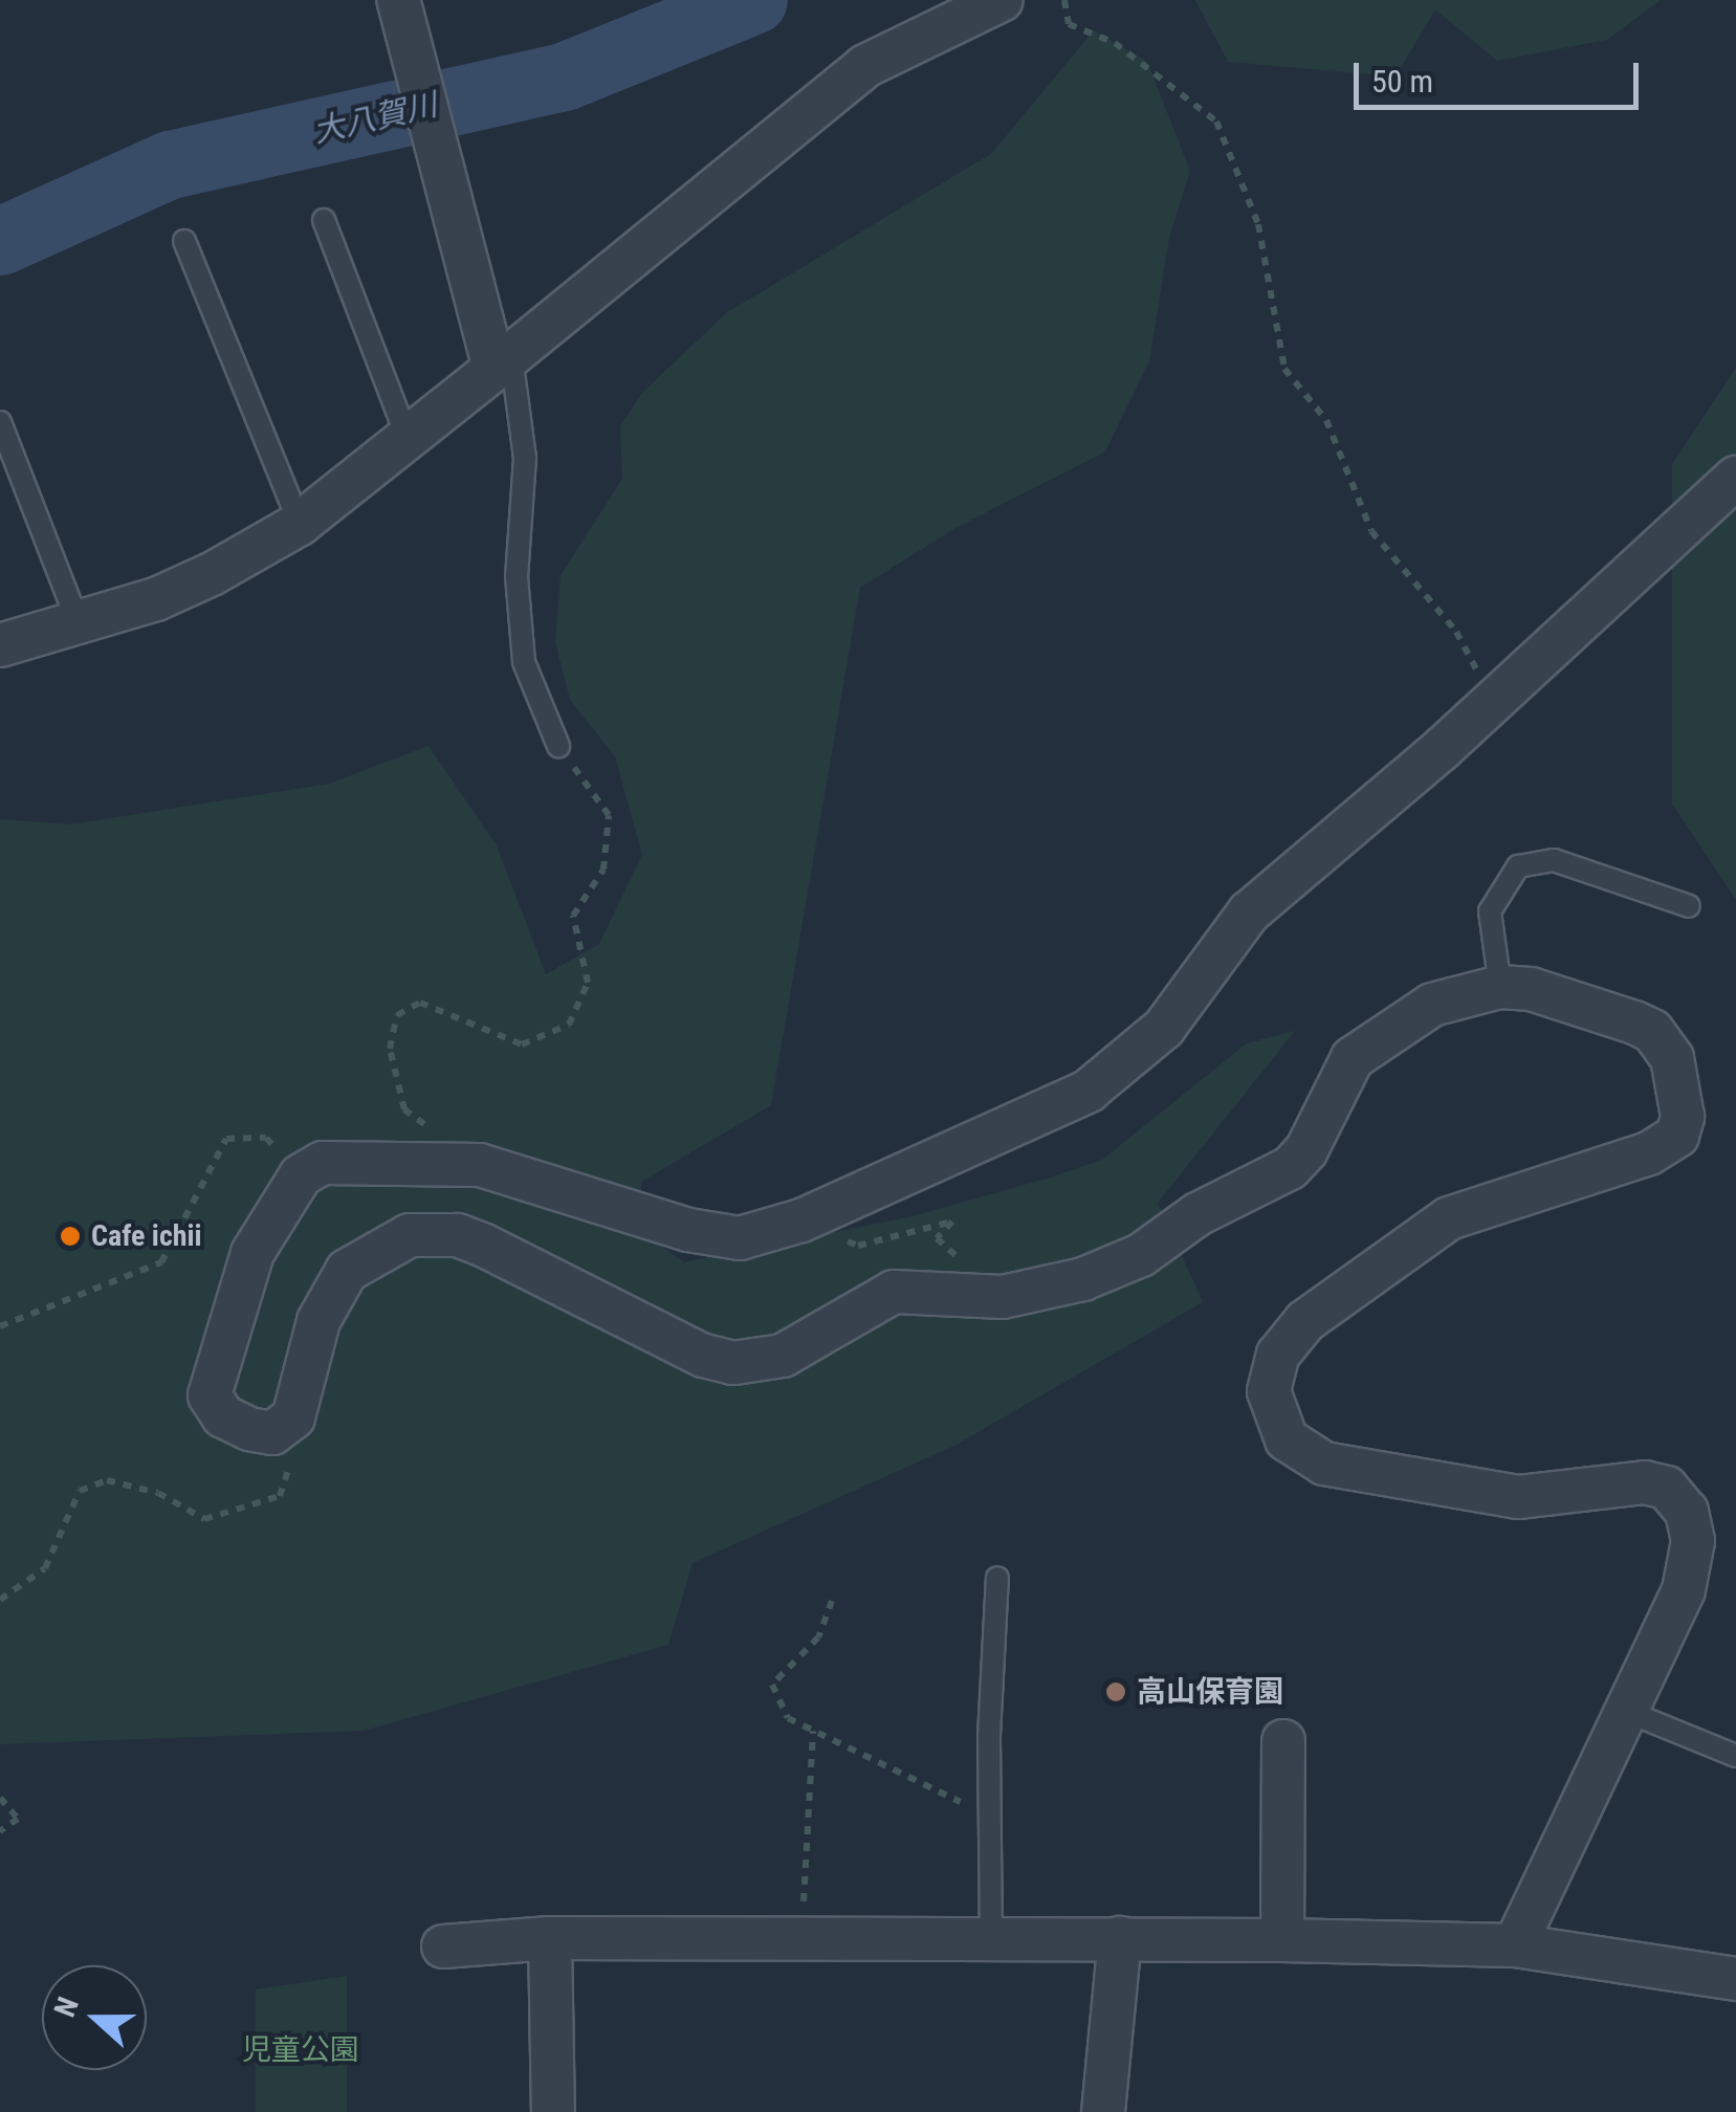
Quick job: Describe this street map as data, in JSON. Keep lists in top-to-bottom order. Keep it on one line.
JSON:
{"water":["大八賀川"],"parks":["児童公園"],"places":["Cafe ichii","高山保育園"],"scale_bar":"50 m","north":"left"}
